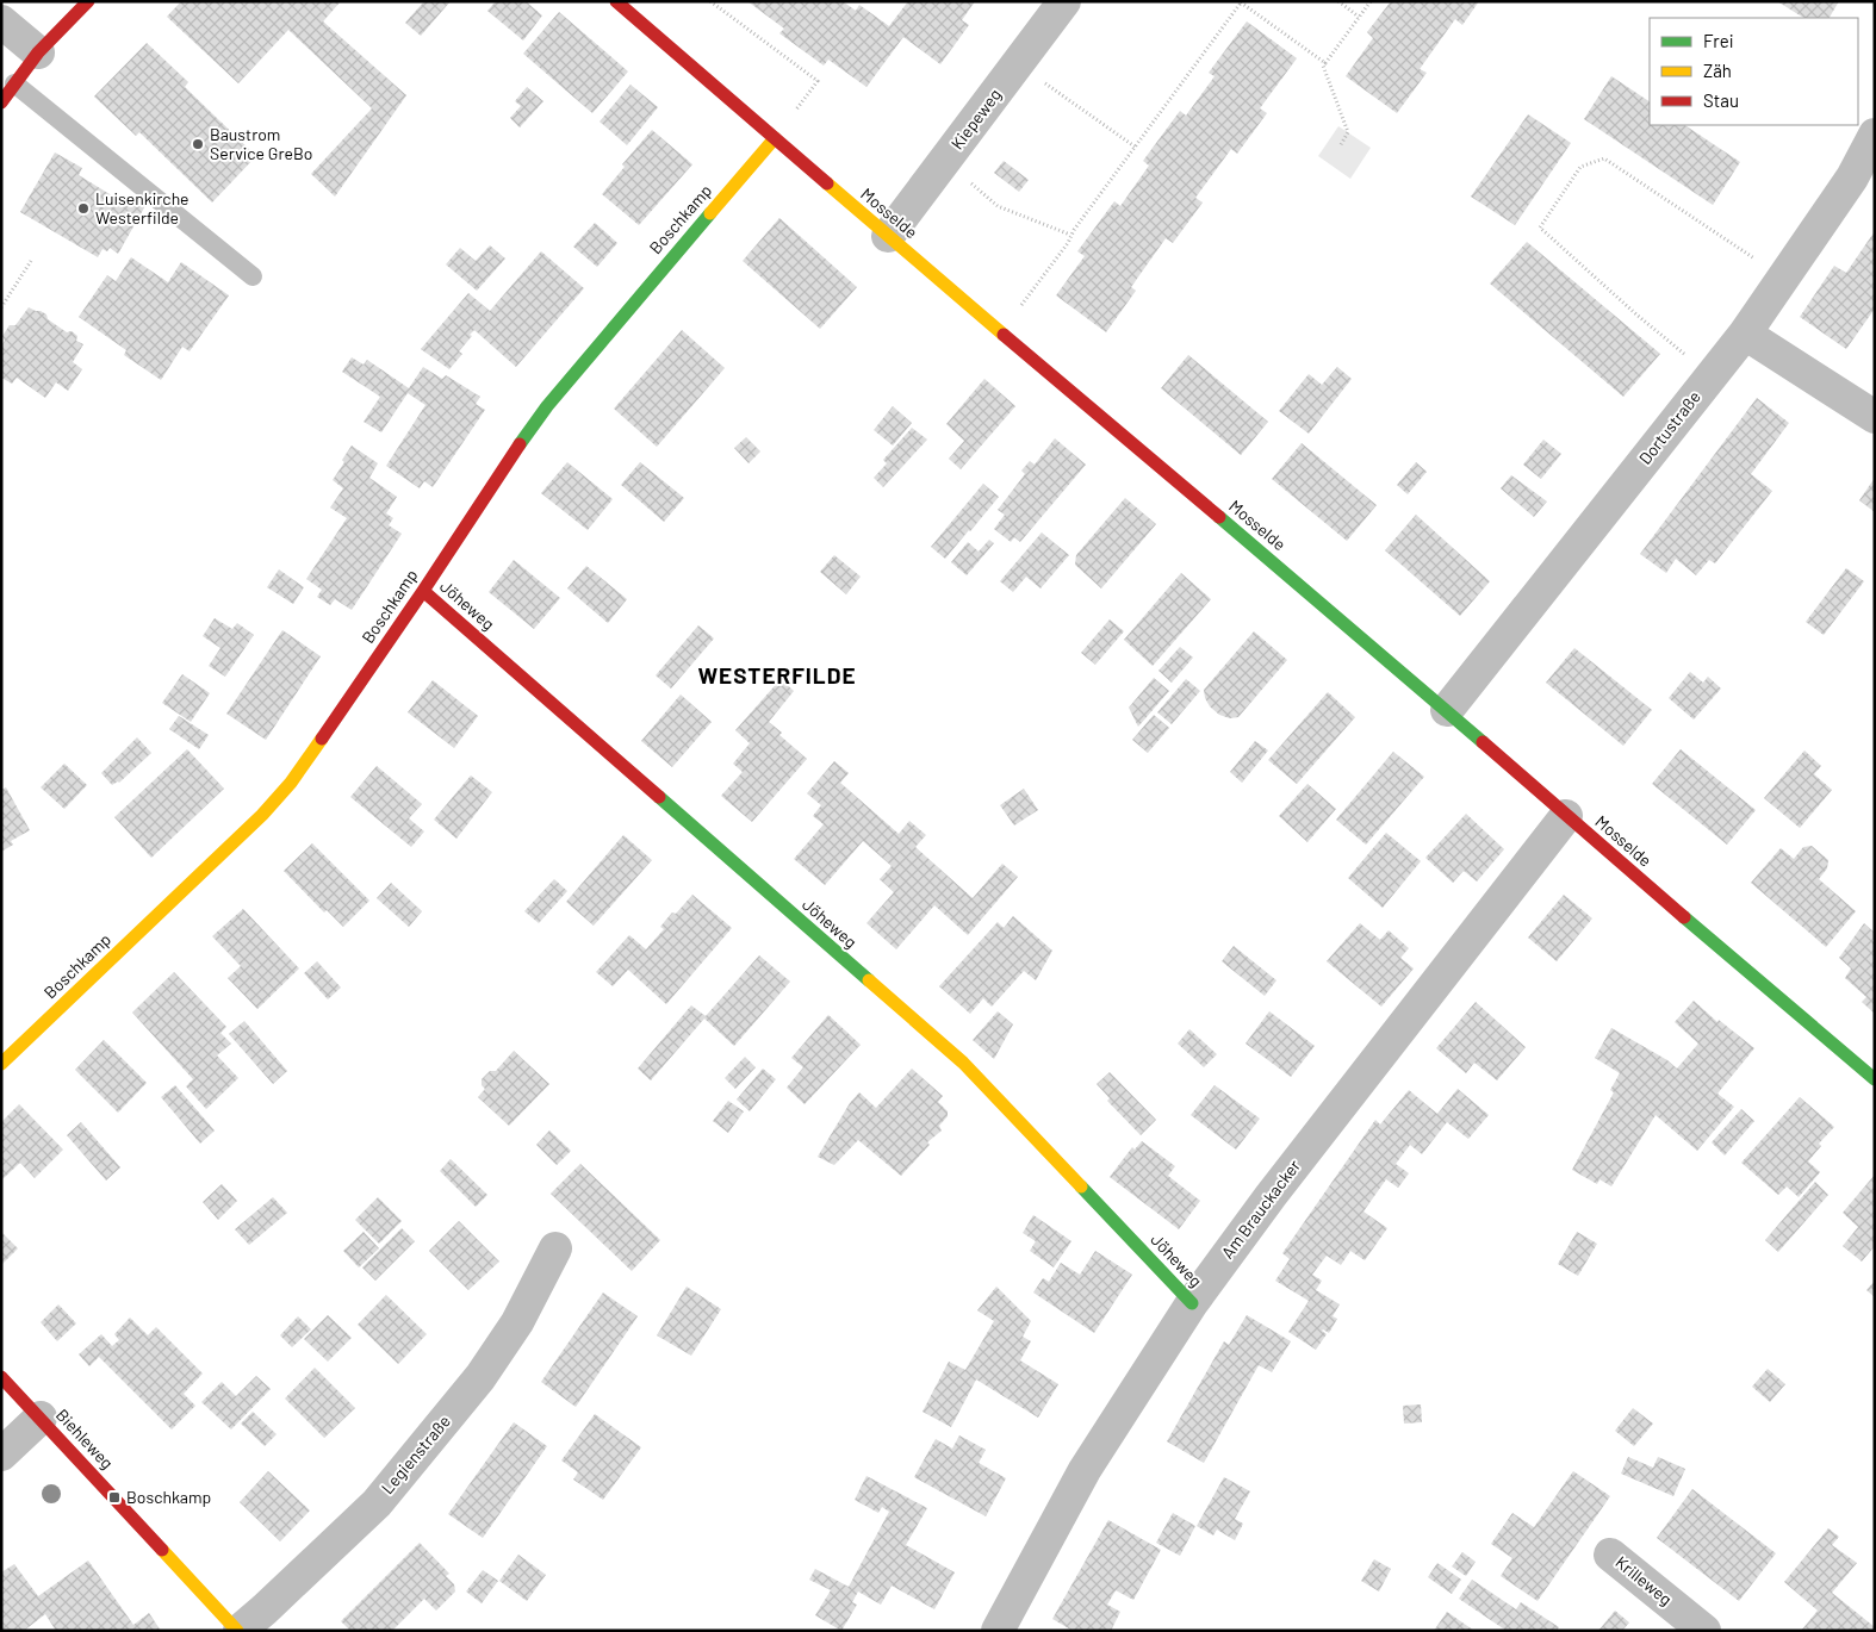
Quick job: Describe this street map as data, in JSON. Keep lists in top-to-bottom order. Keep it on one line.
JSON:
{"streets":{"street":["Kiepeweg","Mosselde","Boschkamp","Dortustraße","Jöheweg","Am Brauckacker","Biehleweg","Legienstraße","Krilleweg"]},"crossings":[["Kiepeweg","Mosselde"],["Mosselde","Boschkamp"],["Mosselde","Dortustraße"],["Mosselde","Am Brauckacker"],["Boschkamp","Jöheweg"],["Jöheweg","Am Brauckacker"],["Biehleweg","Legienstraße"]],"districts":["WESTERFILDE"],"places":{"other":["Baustrom Service GreBo","Luisenkirche Westerfilde"],"transit":["Boschkamp"]},"legend":["Frei","Zäh","Stau"]}
